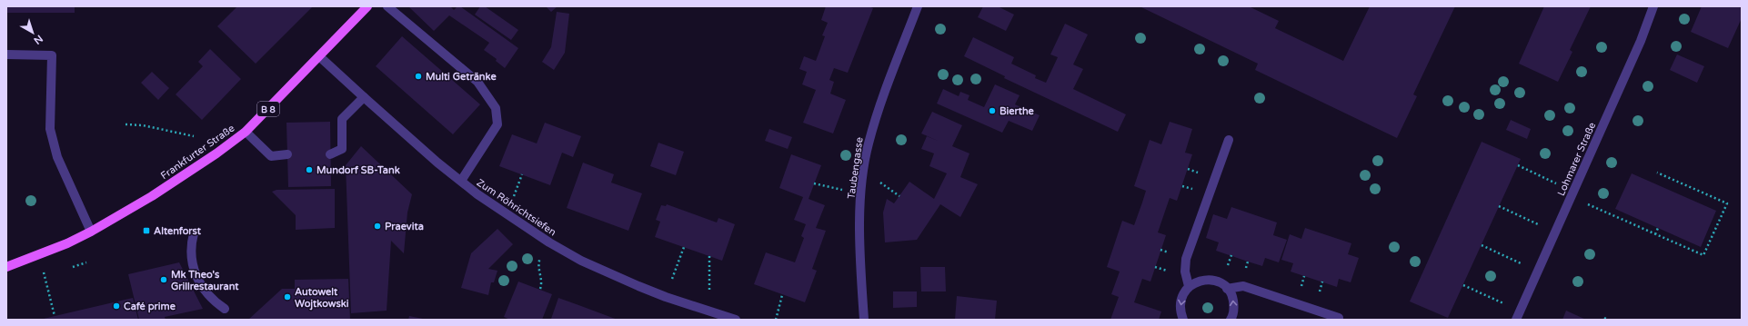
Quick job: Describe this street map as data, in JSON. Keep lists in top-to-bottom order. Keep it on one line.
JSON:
{"streets":{"main road":["B 8","Frankfurter Straße"],"street":["Lohmarer Straße","Taubengasse","Zum Röhrichtsiefen"]},"crossings":[["Frankfurter Straße","Zum Röhrichtsiefen"]],"places":{"other":["Multi Getränke","Bierthe","Mundorf SB-Tank","Praevita","Mk Theo's Grillrestaurant","Autowelt Wojtkowski","Café prime"],"transit":["Altenforst"]},"north":"bottom right"}
